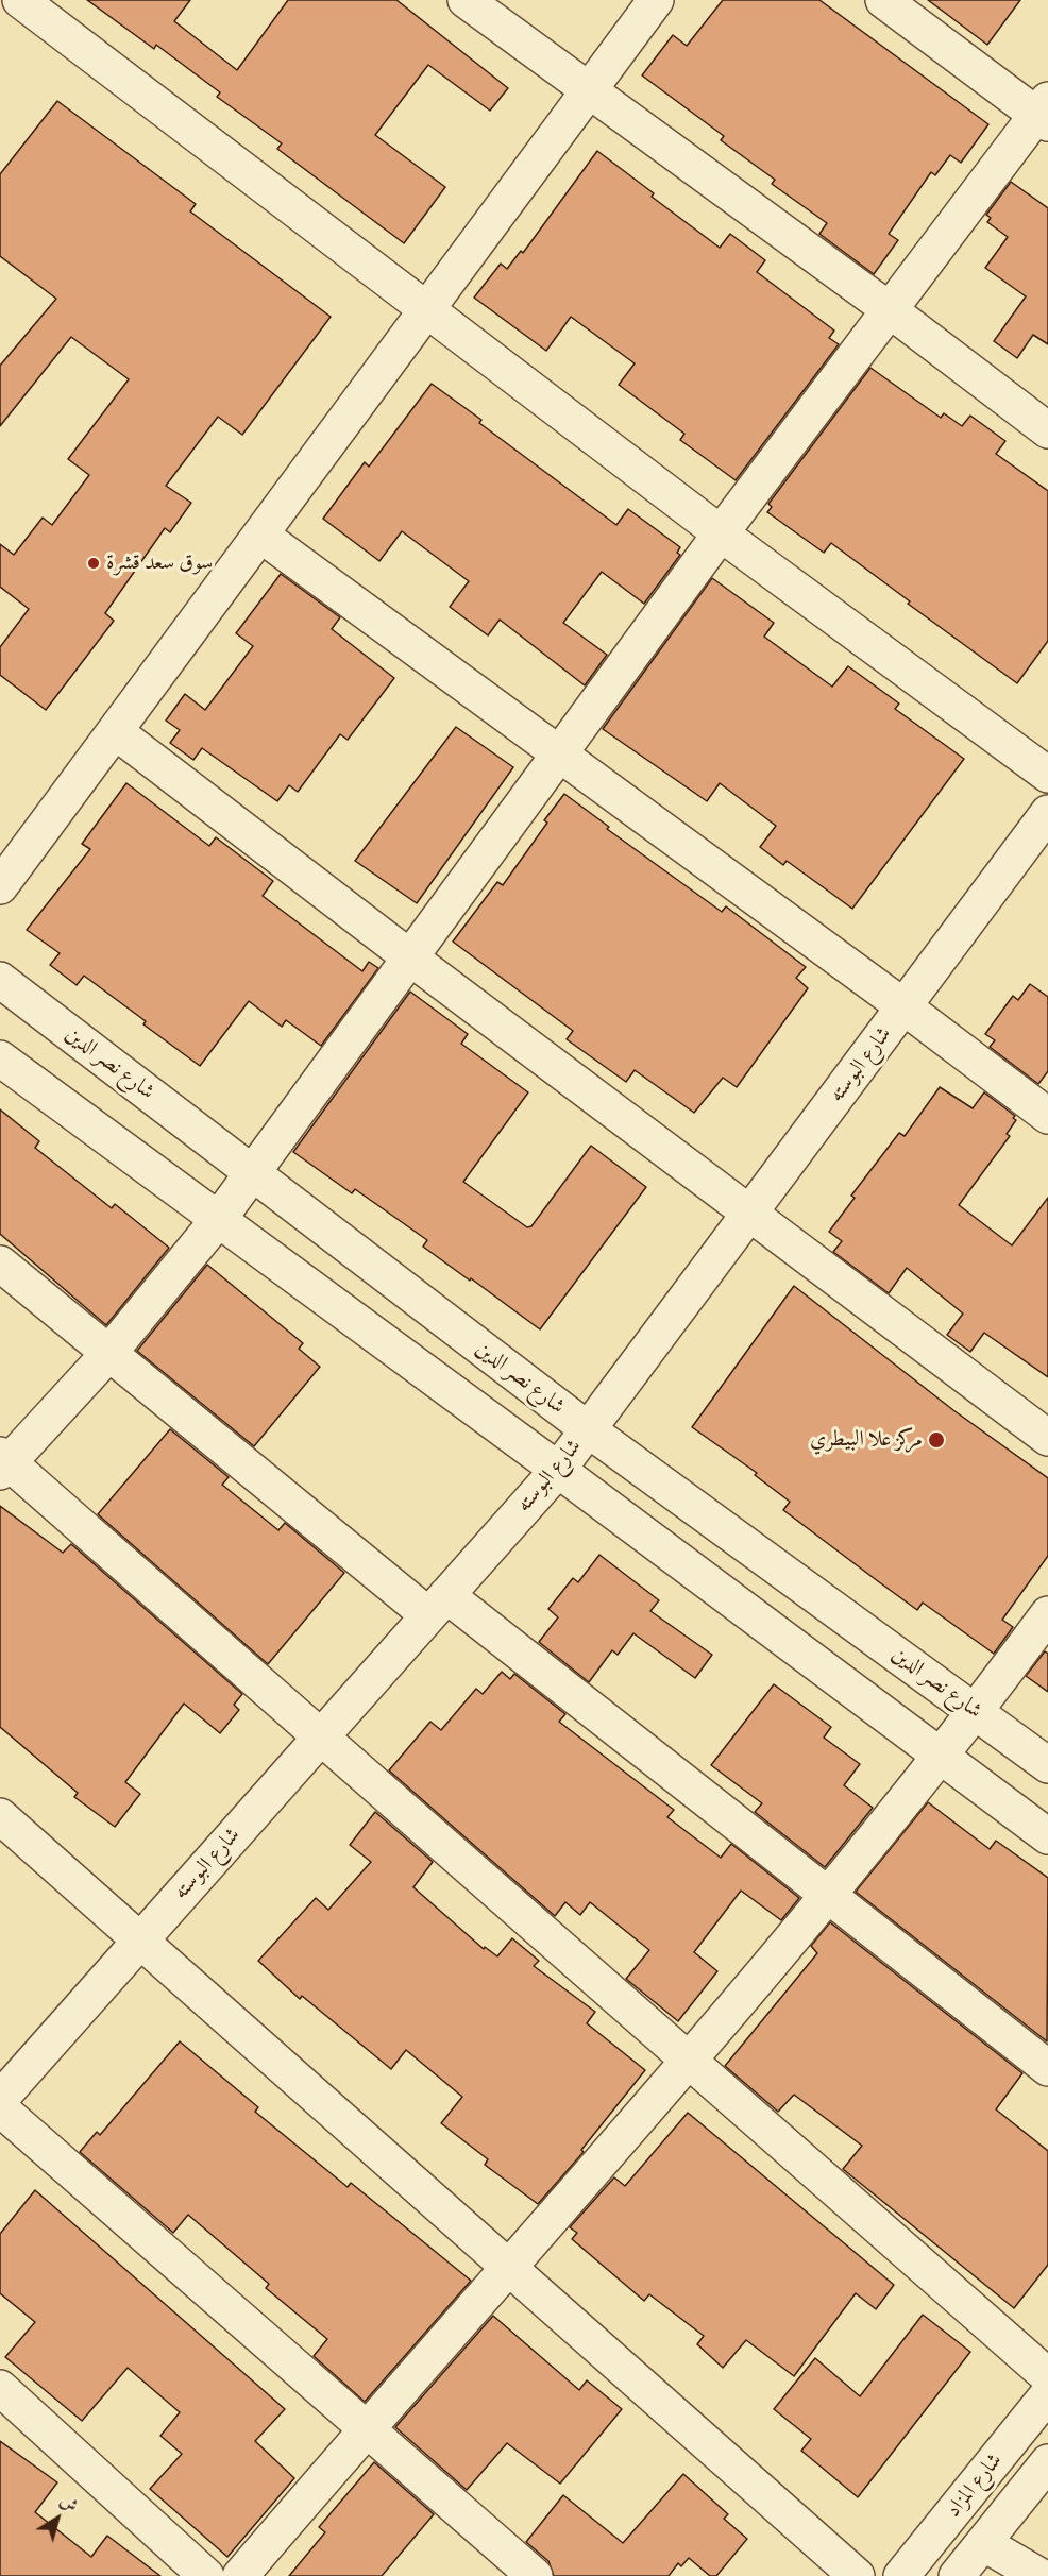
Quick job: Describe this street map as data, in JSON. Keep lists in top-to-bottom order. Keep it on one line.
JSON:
{"streets":{"street":["شارع نصر الدين","شارع البوسته","شارع المزاد"]},"crossings":[["شارع نصر الدين","شارع البوسته"]],"places":["سوق سعد قشرة","مركز علا البيطري"],"north":"top right"}
